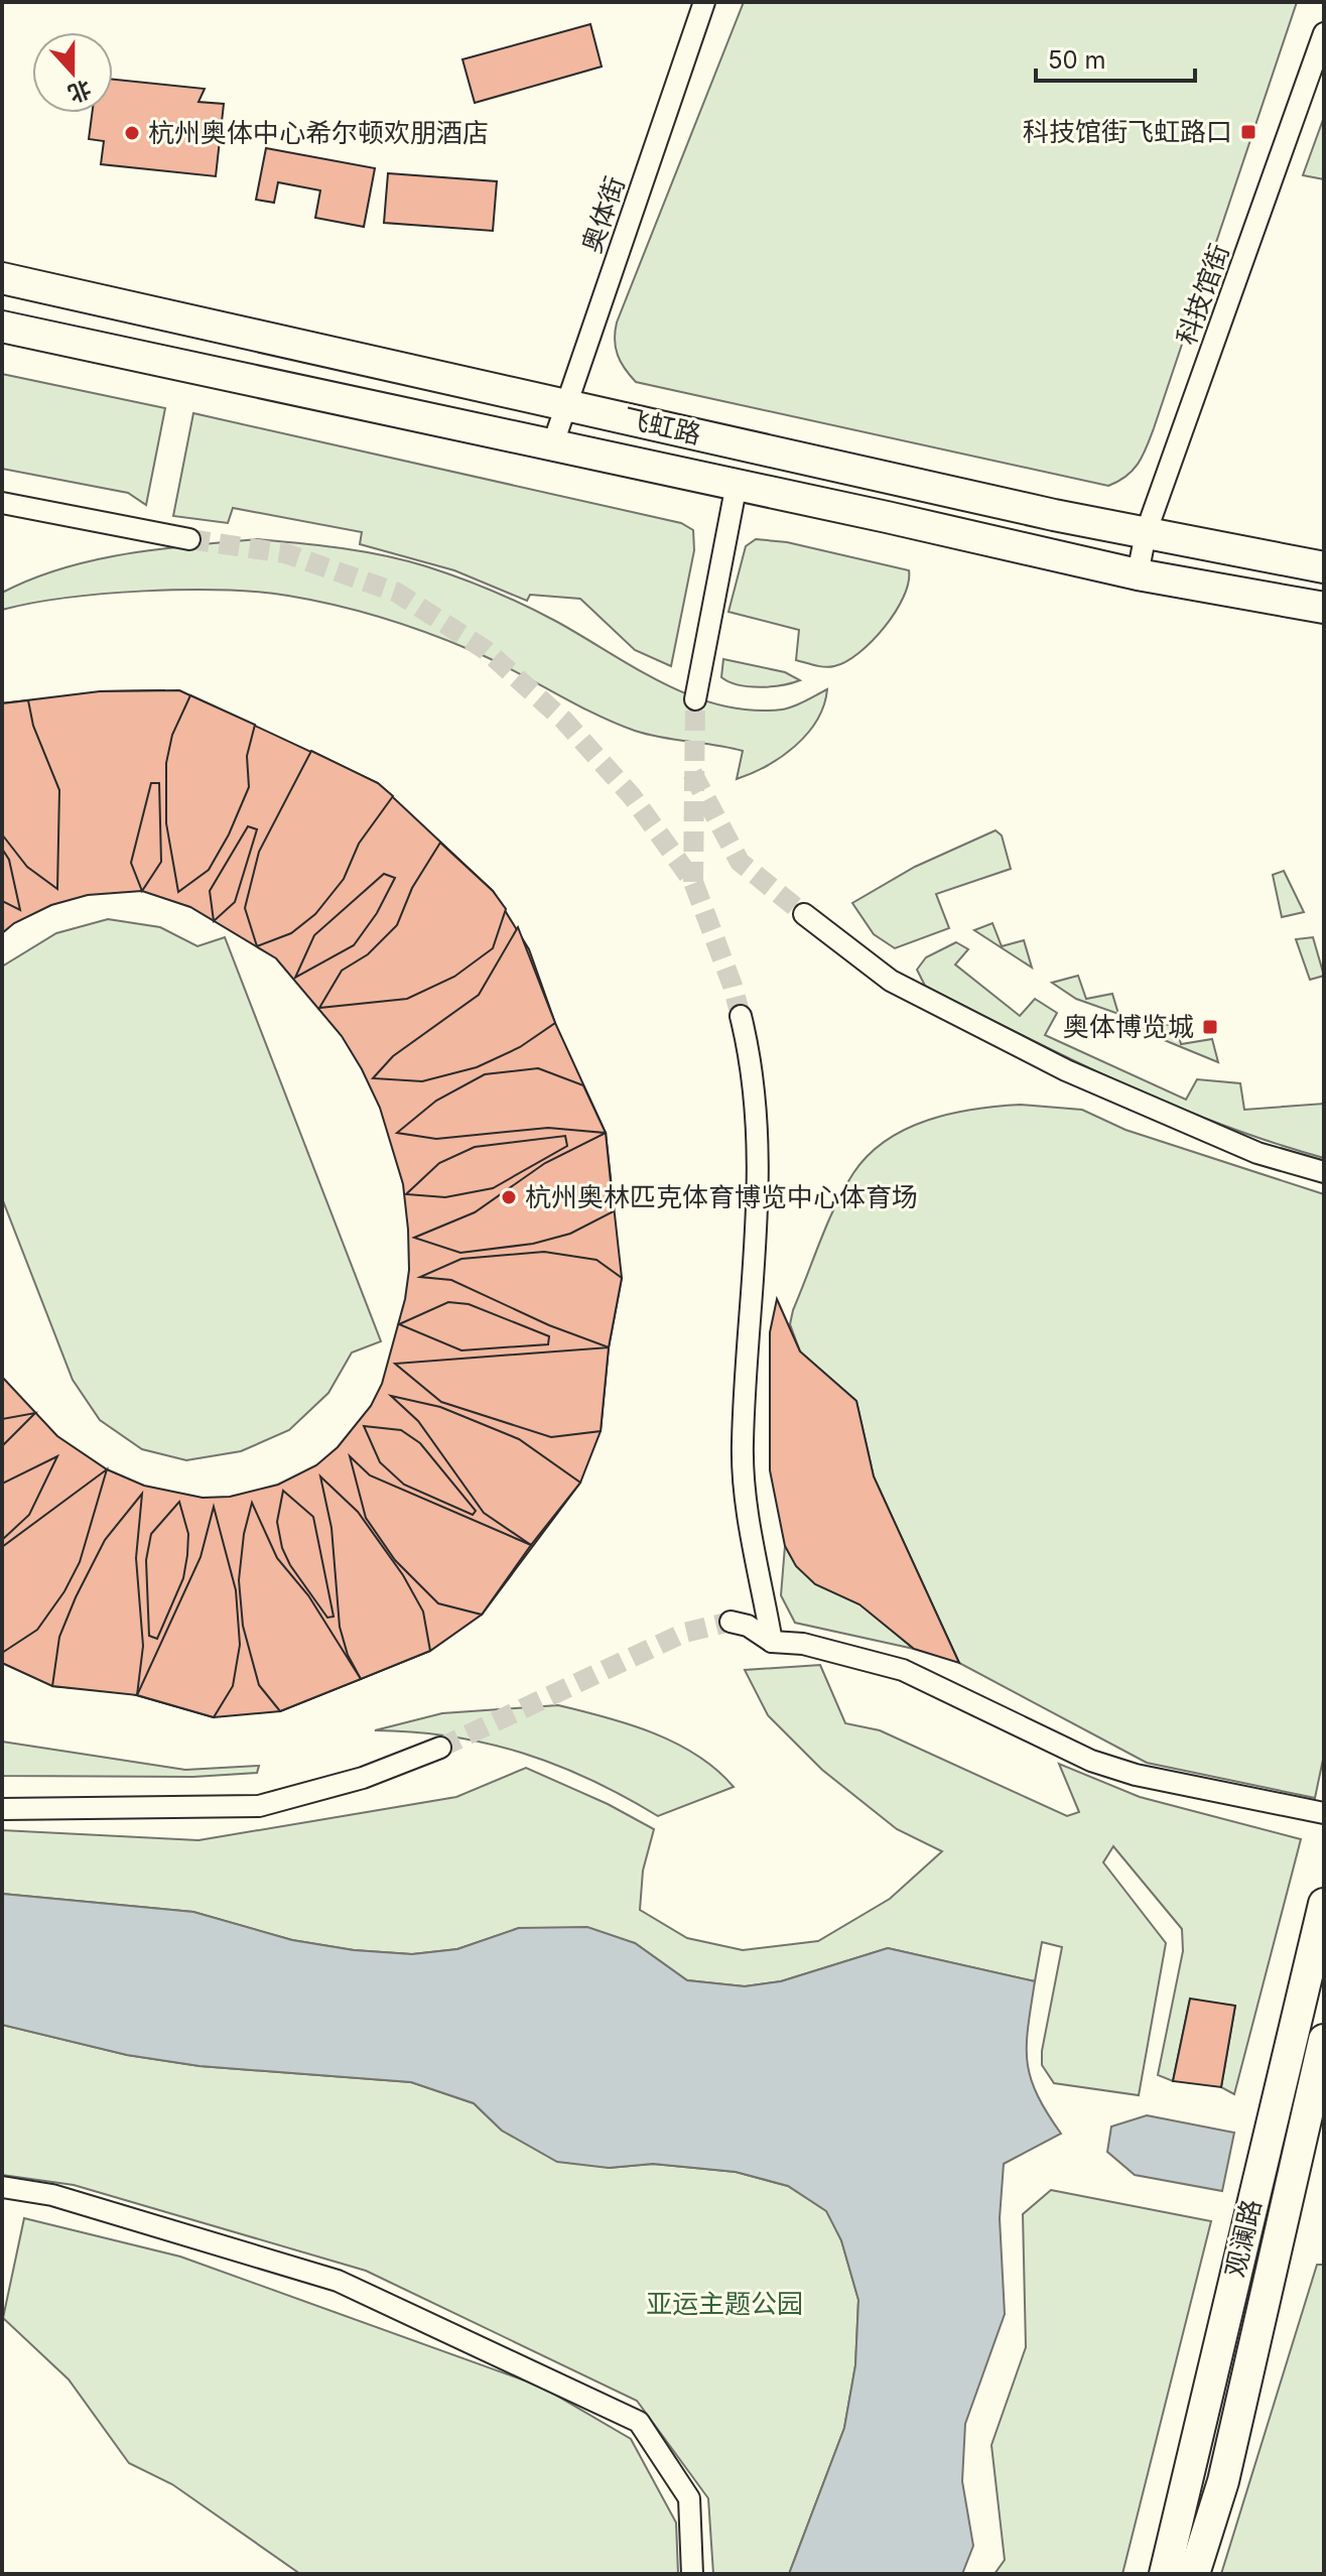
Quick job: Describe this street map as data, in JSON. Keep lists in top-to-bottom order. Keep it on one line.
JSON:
{"streets":{"main road":["飞虹路","观澜路"],"street":["奥体街","科技馆街"]},"crossings":[["奥体街","飞虹路"],["科技馆街","飞虹路"]],"parks":["亚运主题公园"],"places":{"transit":["科技馆街飞虹路口","奥体博览城"],"other":["杭州奥体中心希尔顿欢朋酒店","杭州奥林匹克体育博览中心体育场"]},"scale_bar":"50 m","north":"bottom"}
